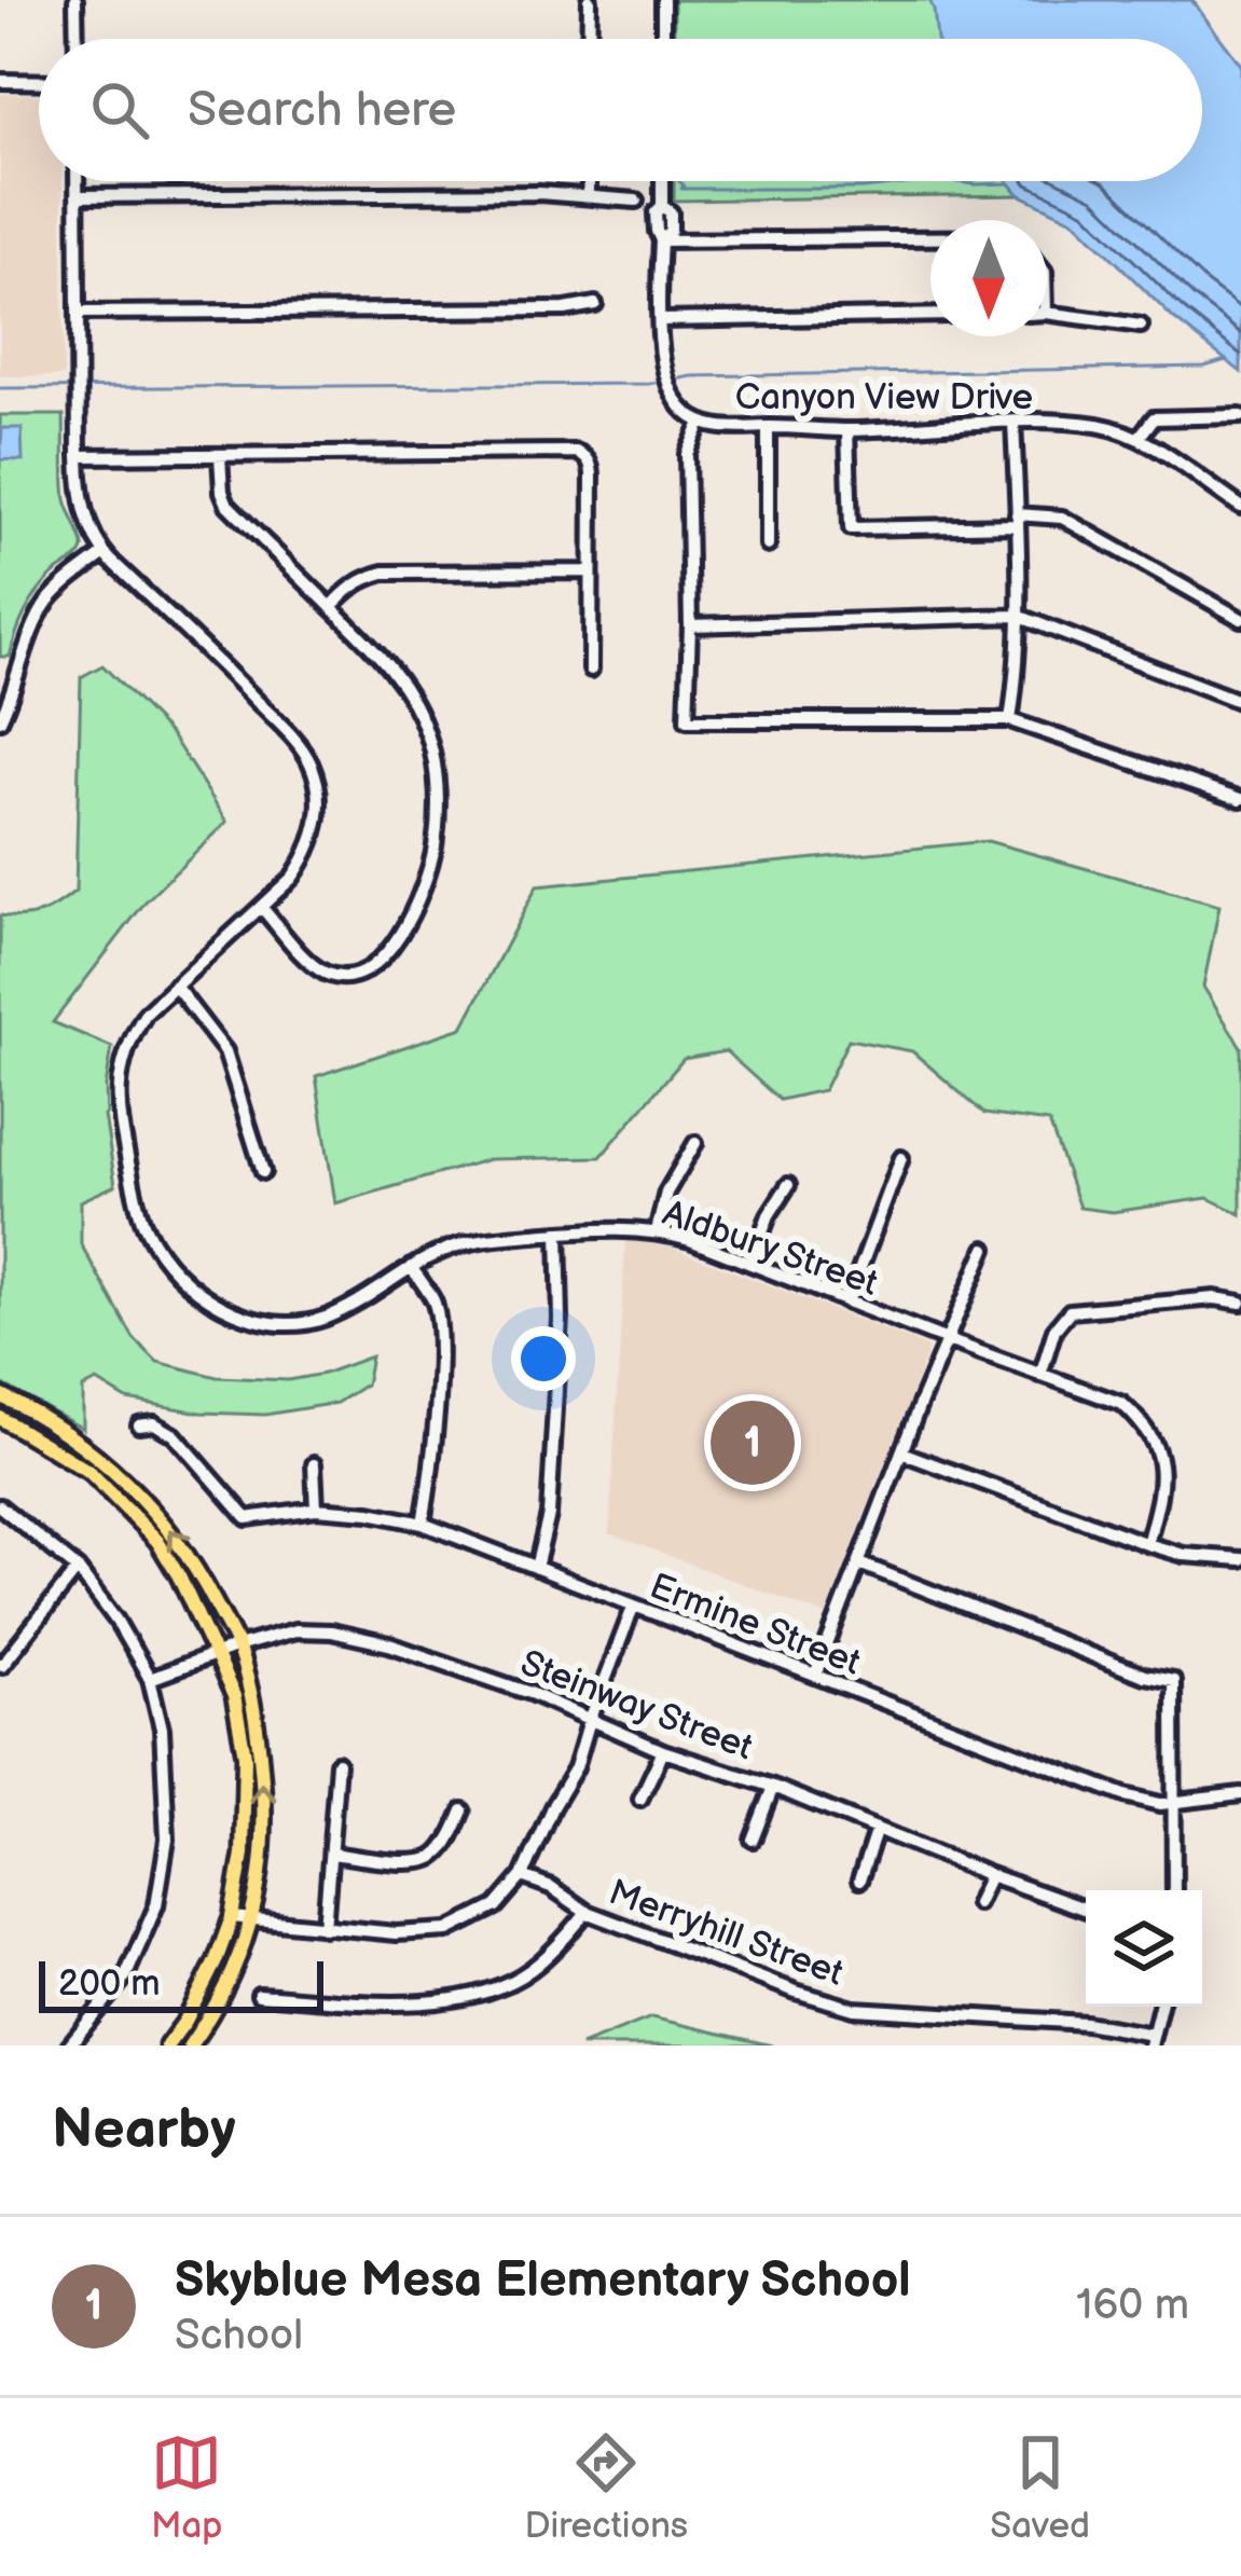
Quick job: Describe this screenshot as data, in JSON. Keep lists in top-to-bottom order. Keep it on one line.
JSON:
{"streets":{"street":["Canyon View Drive","Aldbury Street","Ermine Street","Steinway Street","Merryhill Street"]},"scale_bar":"200 m","north":"bottom","page":{"search":"Search here","pins":"1","scale":"200 m","heading":"Nearby","list":[{"mark":"1","name":"Skyblue Mesa Elementary School","note":"School","value":"160 m"}],"nav":["Map","Directions","Saved"]}}
